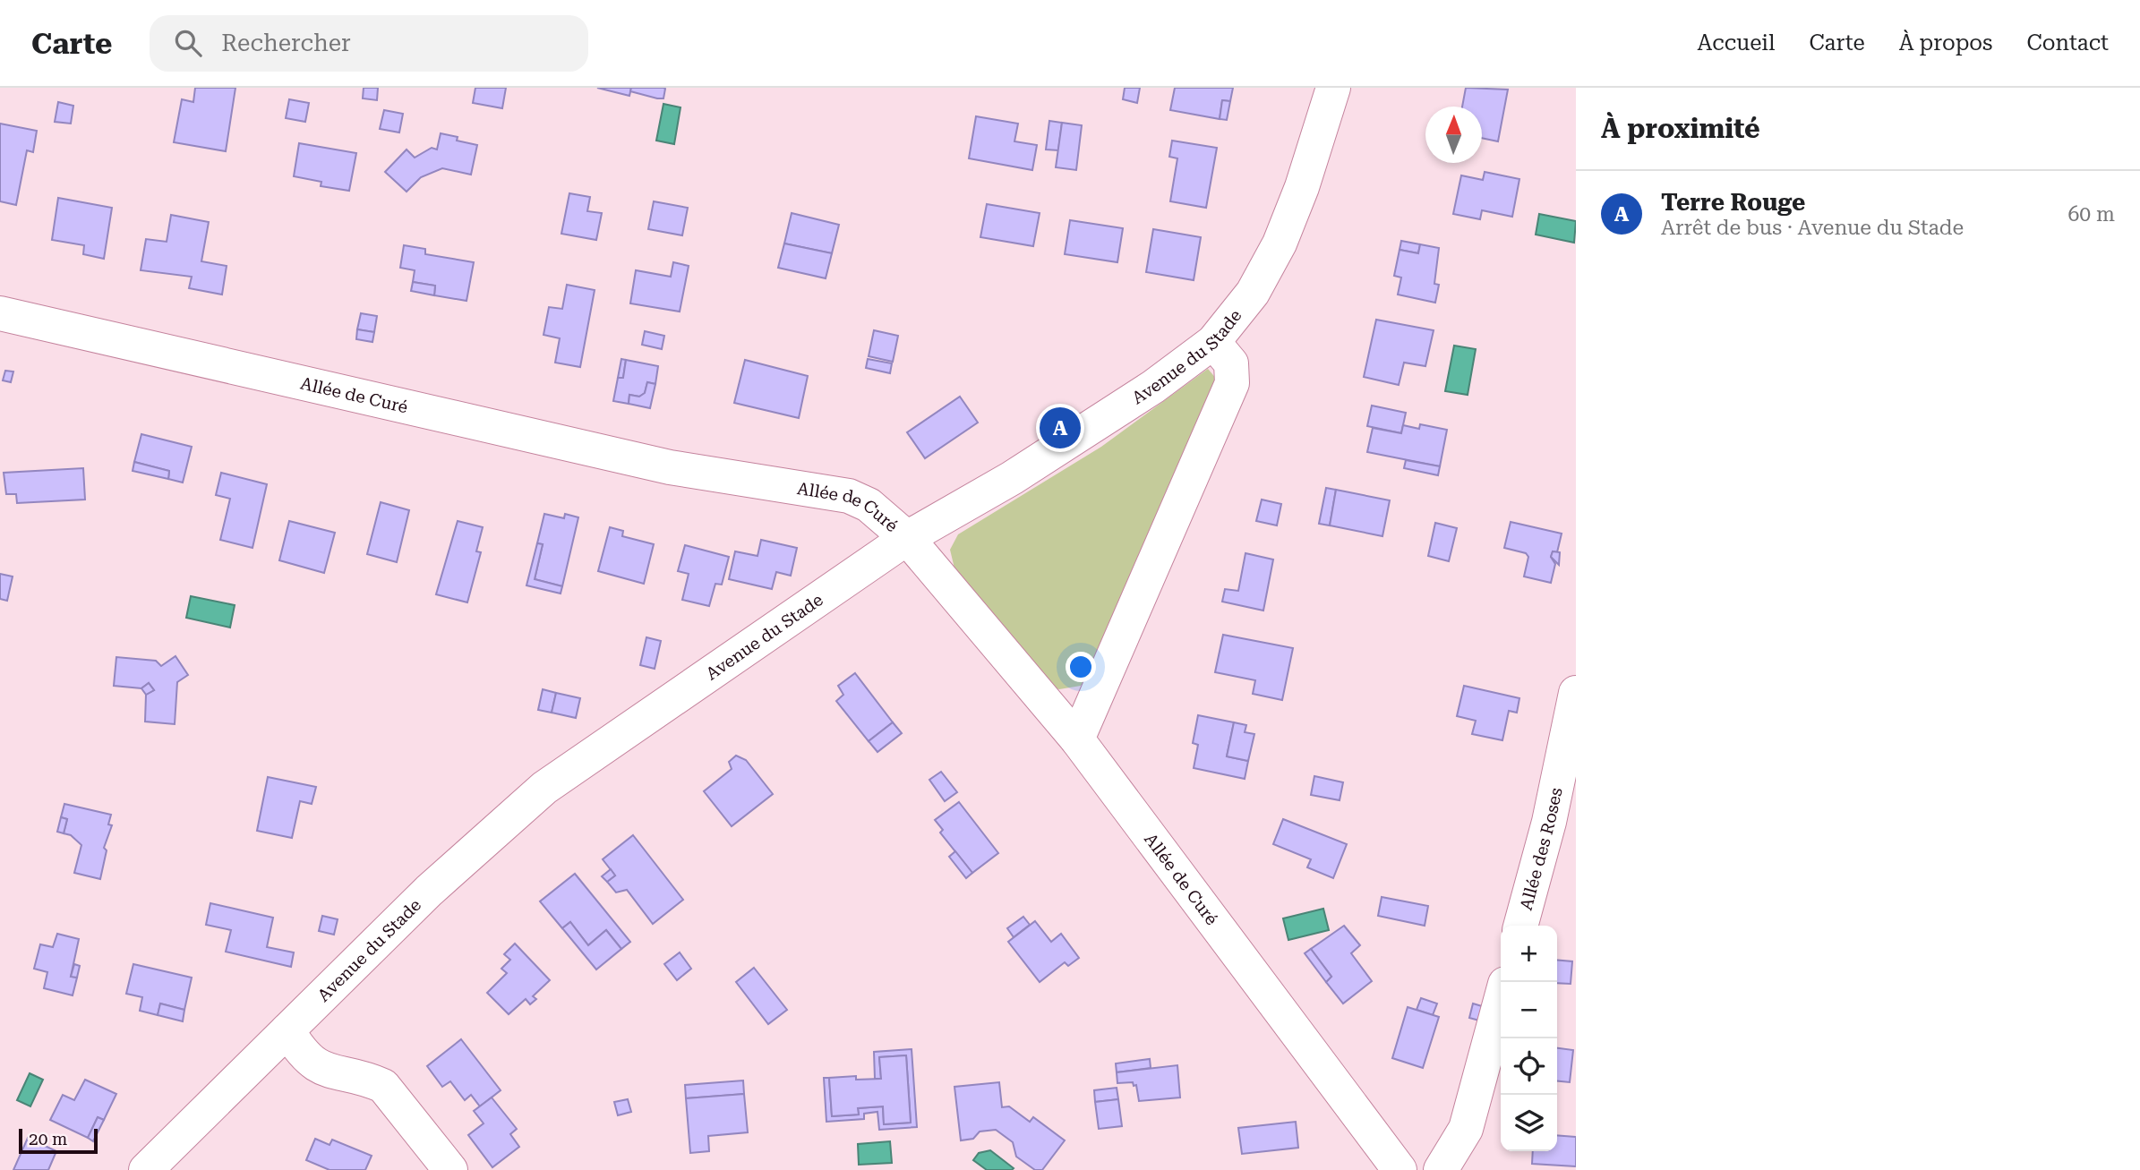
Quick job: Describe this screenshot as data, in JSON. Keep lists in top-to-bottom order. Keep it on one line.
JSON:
{"streets":{"street":["Avenue du Stade","Allée de Curé","Allée des Roses"]},"crossings":[["Avenue du Stade","Allée de Curé"]],"scale_bar":"20 m","north":"top","page":{"header":"Carte","search":"Rechercher","nav":["Accueil","Carte","À propos","Contact"],"heading":"À proximité","list":[{"mark":"A","name":"Terre Rouge","note":"Arrêt de bus · Avenue du Stade","value":"60 m"}],"pins":"A","map_buttons":["+","−"],"scale":"20 m"}}
